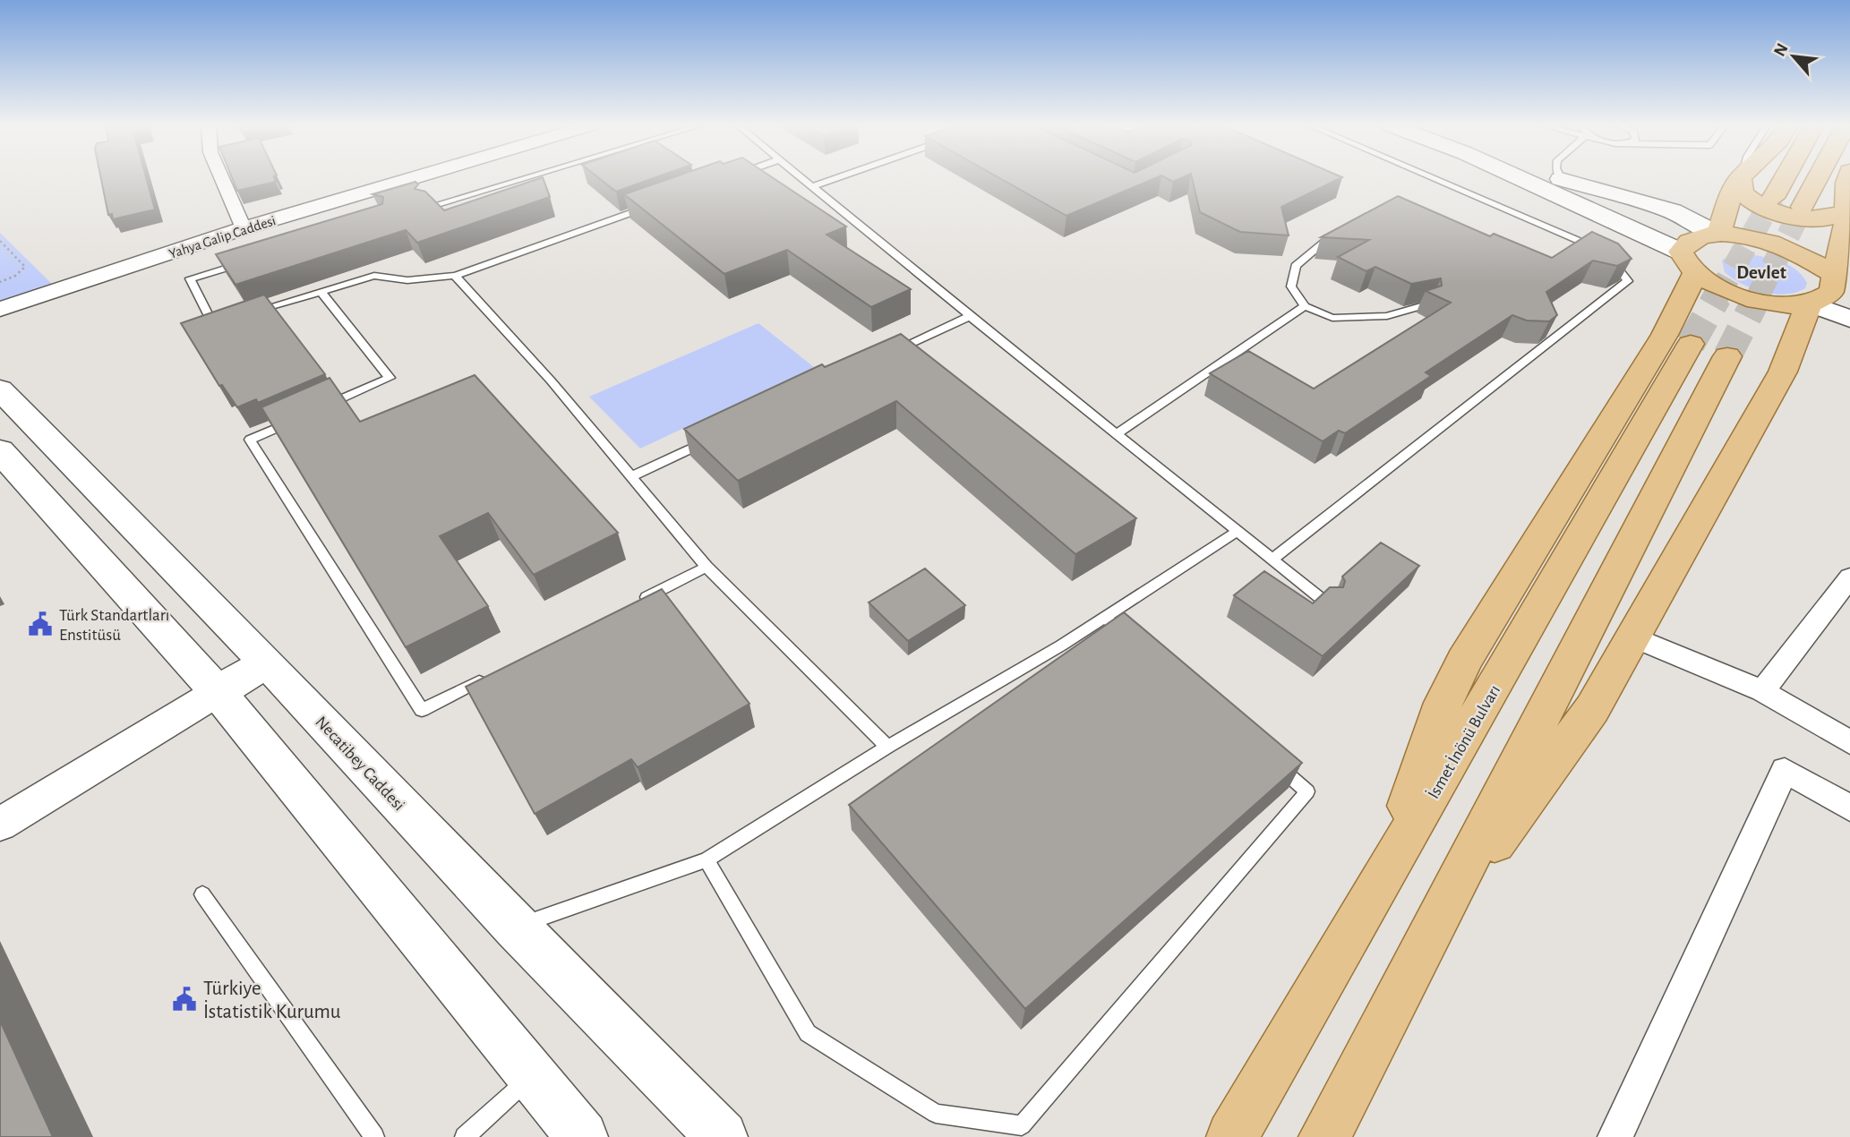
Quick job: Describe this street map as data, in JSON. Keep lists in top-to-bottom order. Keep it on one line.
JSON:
{"streets":{"main road":["İsmet İnönü Bulvarı","Necatibey Caddesi"],"street":["Yahya Galip Caddesi"]},"districts":["Devlet"],"places":{"public building":["Türk Standartları Enstitüsü","Türkiye İstatistik Kurumu"]},"north":"top left"}
